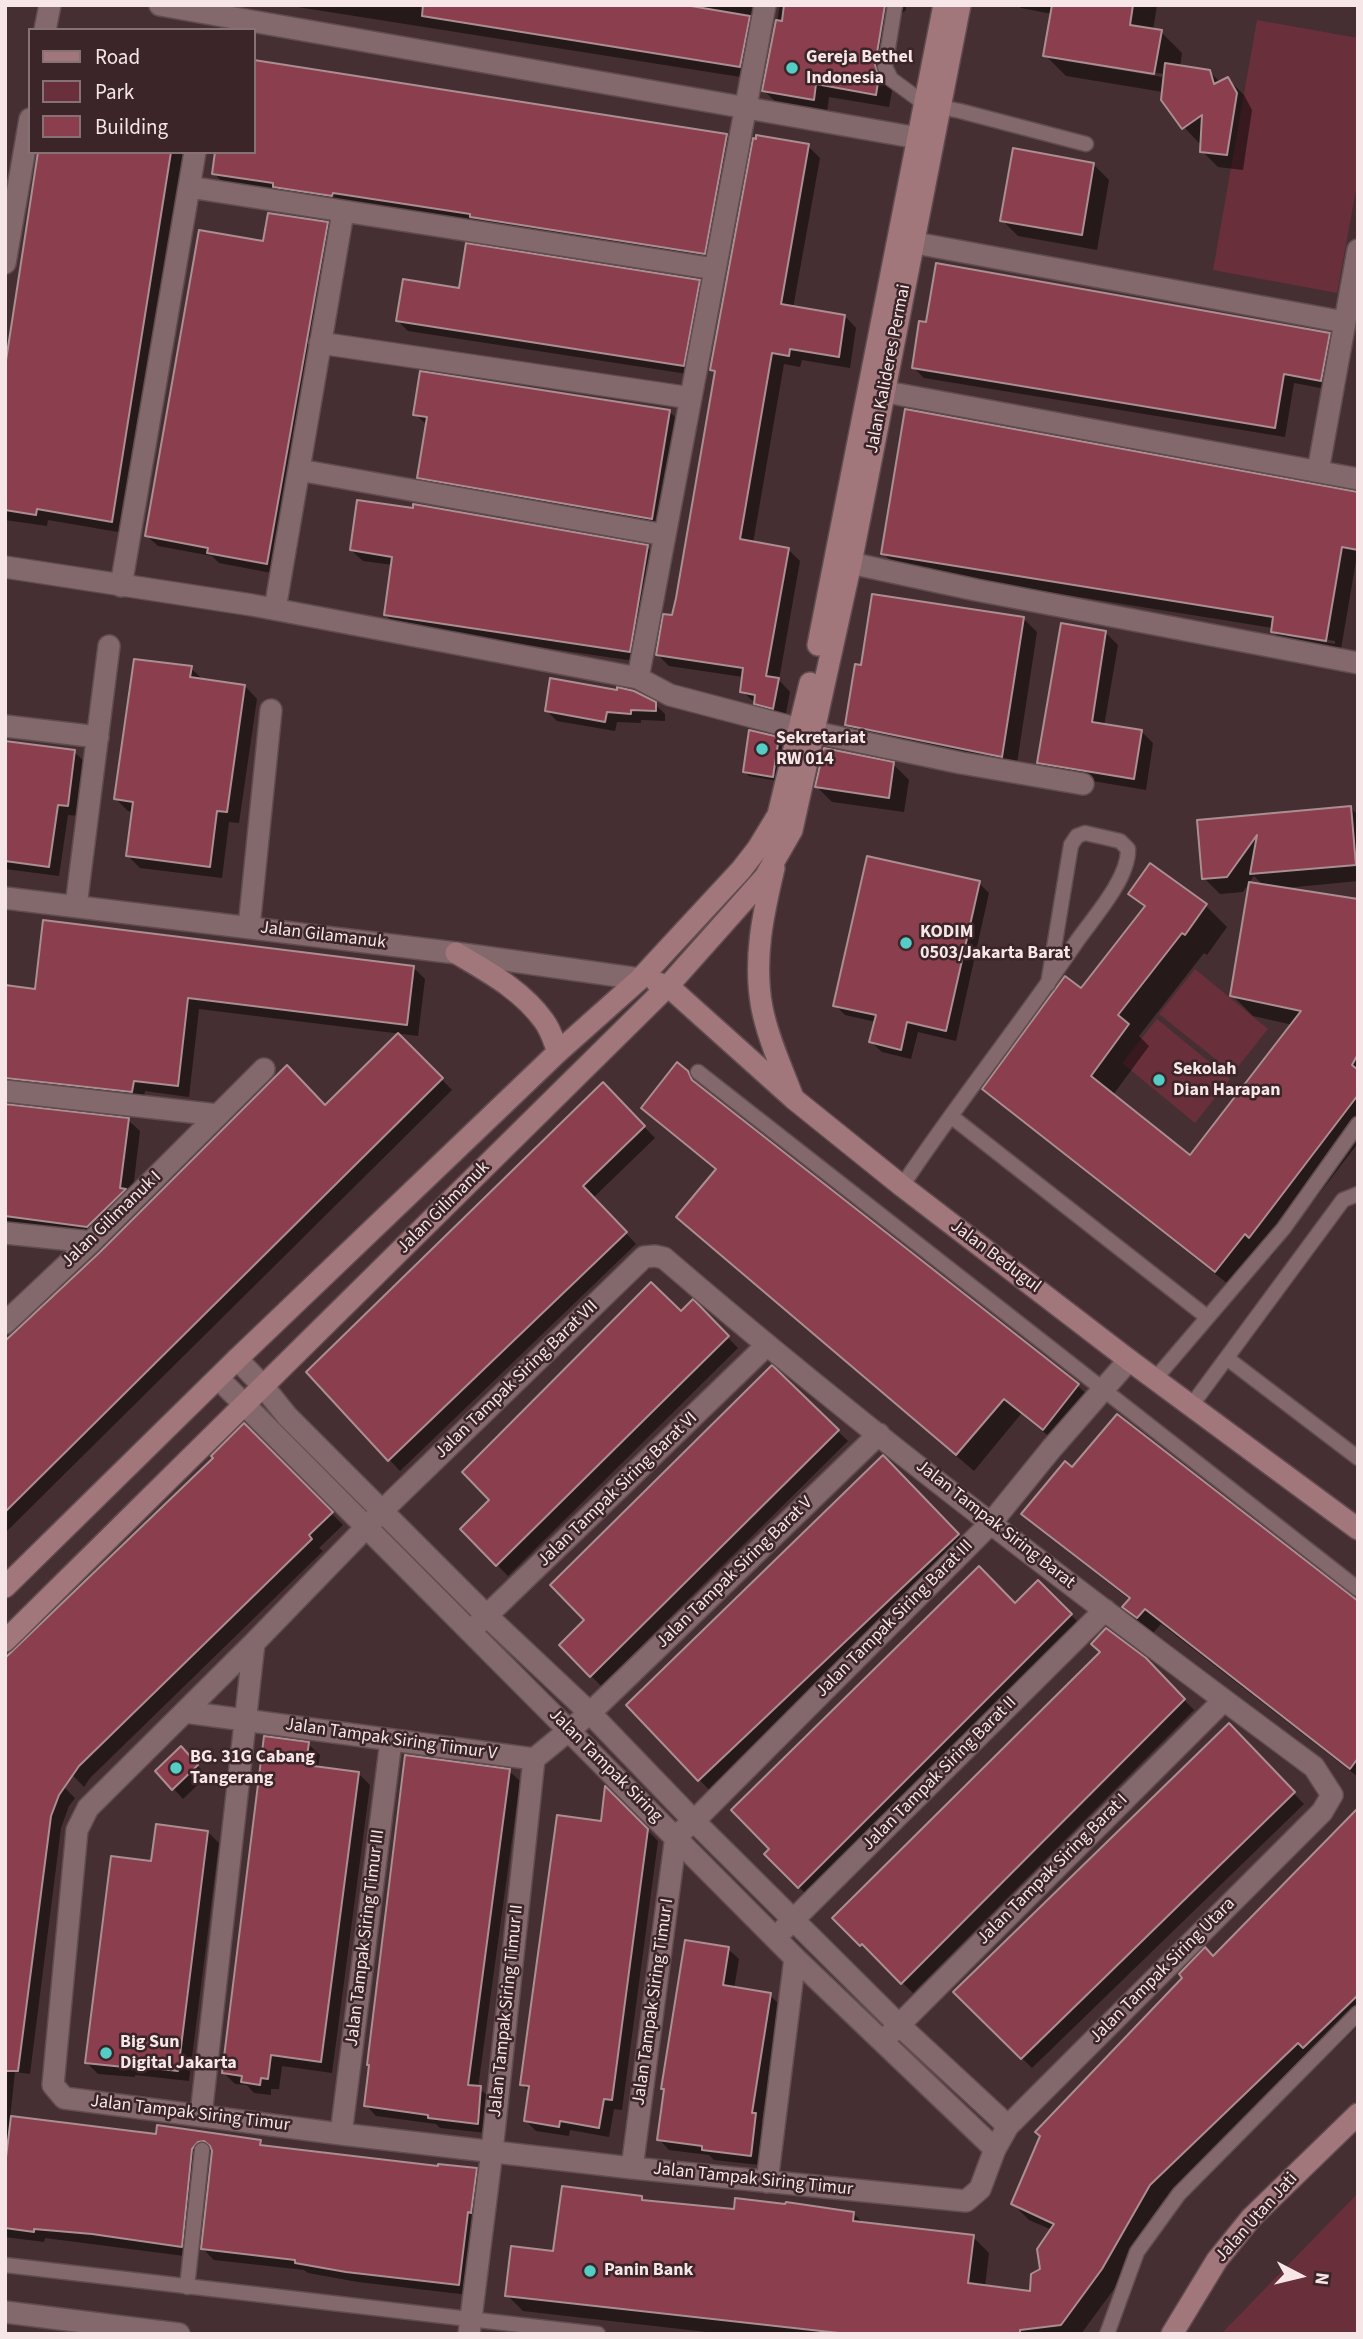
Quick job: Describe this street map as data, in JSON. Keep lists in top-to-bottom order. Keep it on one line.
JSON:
{"streets":{"street":["Jalan Kalideres Permai","Jalan Gilamanuk","Jalan Gilimanuk","Jalan Gilimanuk I","Jalan Bedugul","Jalan Tampak Siring Barat VII","Jalan Tampak Siring Barat VI","Jalan Tampak Siring Barat","Jalan Tampak Siring Barat V","Jalan Tampak Siring Barat III","Jalan Tampak Siring Timur V","Jalan Tampak Siring","Jalan Tampak Siring Barat II","Jalan Tampak Siring Barat I","Jalan Tampak Siring Timur III","Jalan Tampak Siring Utara","Jalan Tampak Siring Timur I","Jalan Tampak Siring Timur II","Jalan Tampak Siring Timur","Jalan Utan Jati"]},"crossings":[["Jalan Kalideres Permai","Jalan Gilimanuk"],["Jalan Gilamanuk","Jalan Gilimanuk"],["Jalan Gilamanuk","Jalan Bedugul"],["Jalan Gilimanuk","Jalan Bedugul"],["Jalan Gilimanuk","Jalan Tampak Siring"],["Jalan Bedugul","Jalan Tampak Siring Barat III"],["Jalan Tampak Siring Barat VII","Jalan Tampak Siring Barat"],["Jalan Tampak Siring Barat VII","Jalan Tampak Siring"],["Jalan Tampak Siring Barat VII","Jalan Tampak Siring Timur"],["Jalan Tampak Siring Barat VI","Jalan Tampak Siring Barat"],["Jalan Tampak Siring Barat VI","Jalan Tampak Siring"],["Jalan Tampak Siring Barat","Jalan Tampak Siring Barat V"],["Jalan Tampak Siring Barat","Jalan Tampak Siring Barat III"],["Jalan Tampak Siring Barat","Jalan Tampak Siring Barat II"],["Jalan Tampak Siring Barat","Jalan Tampak Siring Barat I"],["Jalan Tampak Siring Barat","Jalan Tampak Siring Utara"],["Jalan Tampak Siring Barat V","Jalan Tampak Siring"],["Jalan Tampak Siring Barat III","Jalan Tampak Siring"],["Jalan Tampak Siring Barat III","Jalan Tampak Siring Timur I"],["Jalan Tampak Siring Timur V","Jalan Tampak Siring Timur III"],["Jalan Tampak Siring Timur V","Jalan Tampak Siring Timur II"],["Jalan Tampak Siring Timur V","Jalan Tampak Siring Timur"],["Jalan Tampak Siring","Jalan Tampak Siring Barat II"],["Jalan Tampak Siring","Jalan Tampak Siring Barat I"],["Jalan Tampak Siring","Jalan Tampak Siring Utara"],["Jalan Tampak Siring","Jalan Tampak Siring Timur I"],["Jalan Tampak Siring","Jalan Tampak Siring Timur"],["Jalan Tampak Siring Timur III","Jalan Tampak Siring Timur"],["Jalan Tampak Siring Utara","Jalan Tampak Siring Timur"],["Jalan Tampak Siring Timur I","Jalan Tampak Siring Timur"],["Jalan Tampak Siring Timur II","Jalan Tampak Siring Timur"]],"places":["Gereja Bethel Indonesia","Sekretariat RW 014","KODIM 0503/Jakarta Barat","Sekolah Dian Harapan","BG. 31G Cabang Tangerang","Big Sun Digital Jakarta","Panin Bank"],"legend":["Road","Park","Building"],"north":"right"}
